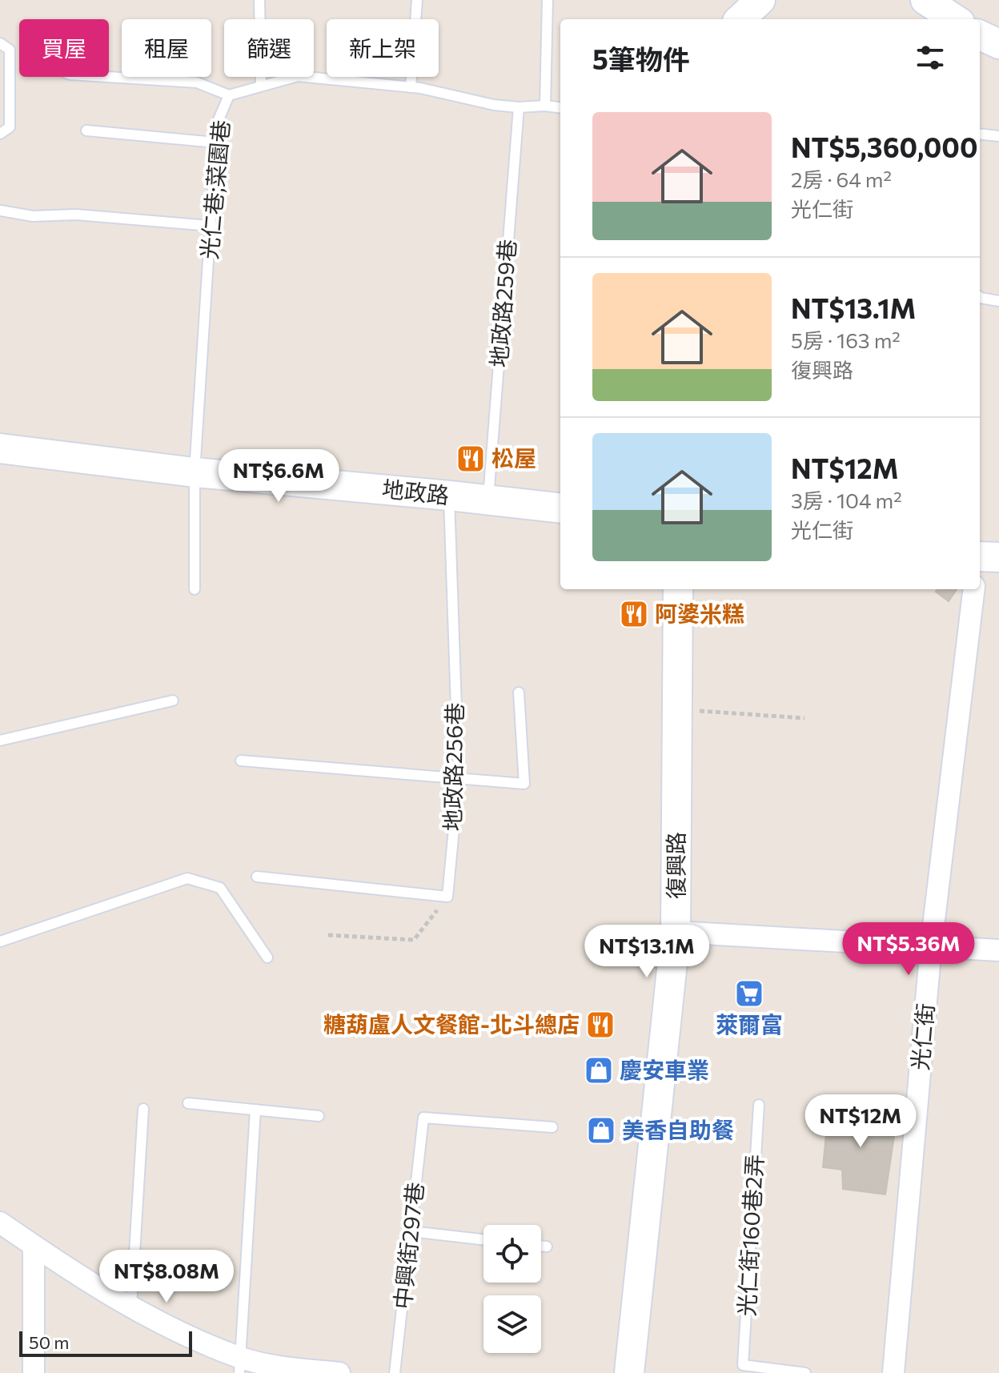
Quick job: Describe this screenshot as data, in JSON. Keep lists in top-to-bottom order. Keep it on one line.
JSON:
{"streets":{"street":["地政路","復興路","光仁街"],"lane":["光仁巷;菜園巷","地政路259巷","地政路256巷","光仁街160巷2弄","中興街297巷"]},"crossings":[["光仁巷;菜園巷","地政路259巷"],["光仁巷;菜園巷","地政路"],["地政路259巷","地政路"],["地政路","地政路256巷"]],"places":{"restaurant":["松屋","阿婆米糕","糖葫盧人文餐館-北斗總店"],"supermarket":["萊爾富"],"shop":["慶安車業","美香自助餐"]},"scale_bar":"50 m","page":{"chip":["買屋","租屋","篩選","新上架"],"heading":"5筆物件","list":[{"name":"NT$5,360,000","note":"2房 · 64 m² · 光仁街"},{"name":"NT$13.1M","note":"5房 · 163 m² · 復興路"},{"name":"NT$12M","note":"3房 · 104 m² · 光仁街"}],"price":["NT$6.6M","NT$5.36M","NT$13.1M","NT$12M","NT$8.08M"],"scale":"50 m"}}
